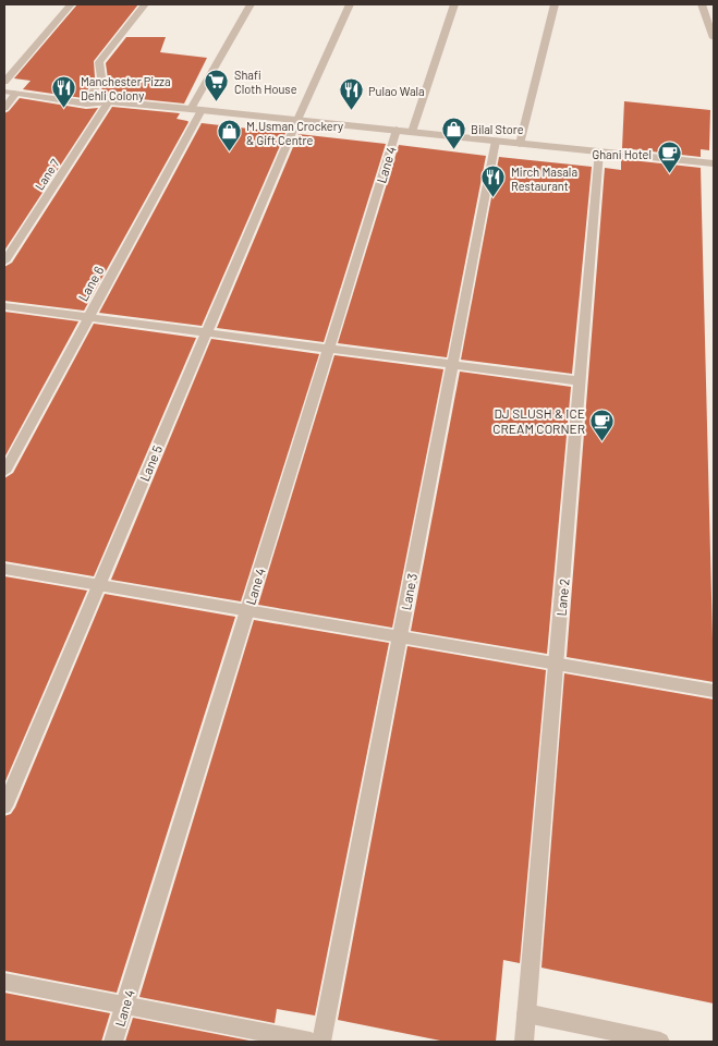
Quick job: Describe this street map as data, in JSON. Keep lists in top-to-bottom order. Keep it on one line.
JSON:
{"streets":{"street":["Lane 4","Lane 7","Lane 6","Lane 5","Lane 3","Lane 2"]},"places":{"supermarket":["Shafi Cloth House"],"restaurant":["Manchester Pizza Dehli Colony","Pulao Wala","Mirch Masala Restaurant"],"shop":["Bilal Store","M.Usman Crockery & Gift Centre"],"cafe":["Ghani Hotel","DJ SLUSH & ICE CREAM CORNER"]}}
